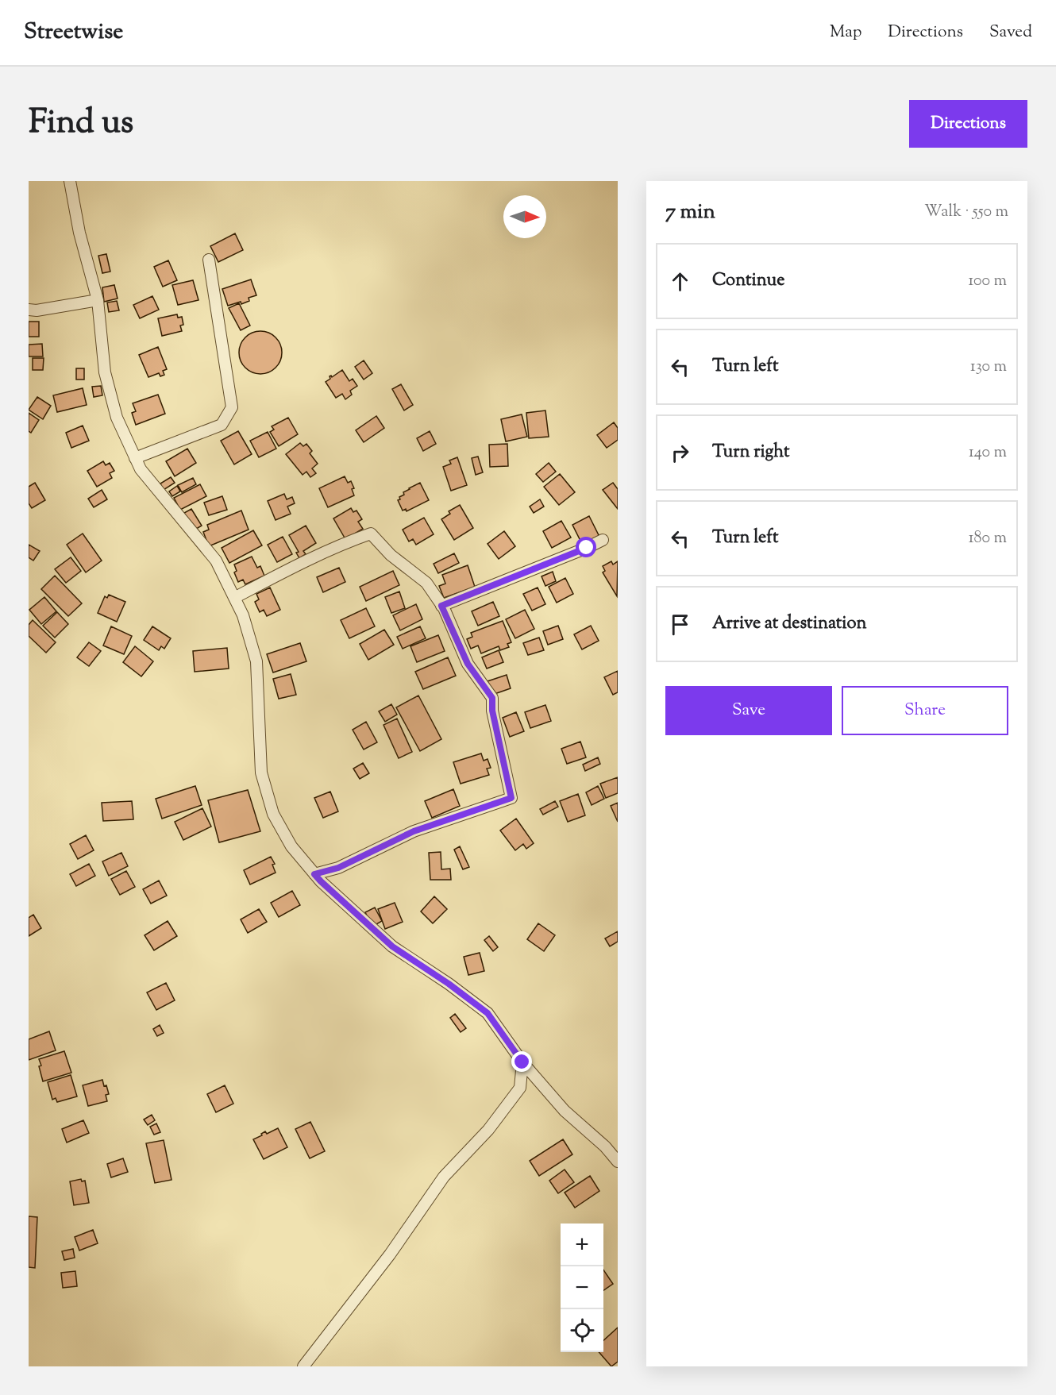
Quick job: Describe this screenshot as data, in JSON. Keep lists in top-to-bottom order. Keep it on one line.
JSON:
{"north":"right","page":{"header":"Streetwise","nav":["Map","Directions","Saved"],"title":"Find us","buttons":["Directions",["Save","Share"]],"heading":["7 min","Walk · 550 m"],"list":[["Continue","100 m"],["Turn left","130 m"],["Turn right","140 m"],["Turn left","180 m"],"Arrive at destination"],"map_buttons":["+","−"]}}
